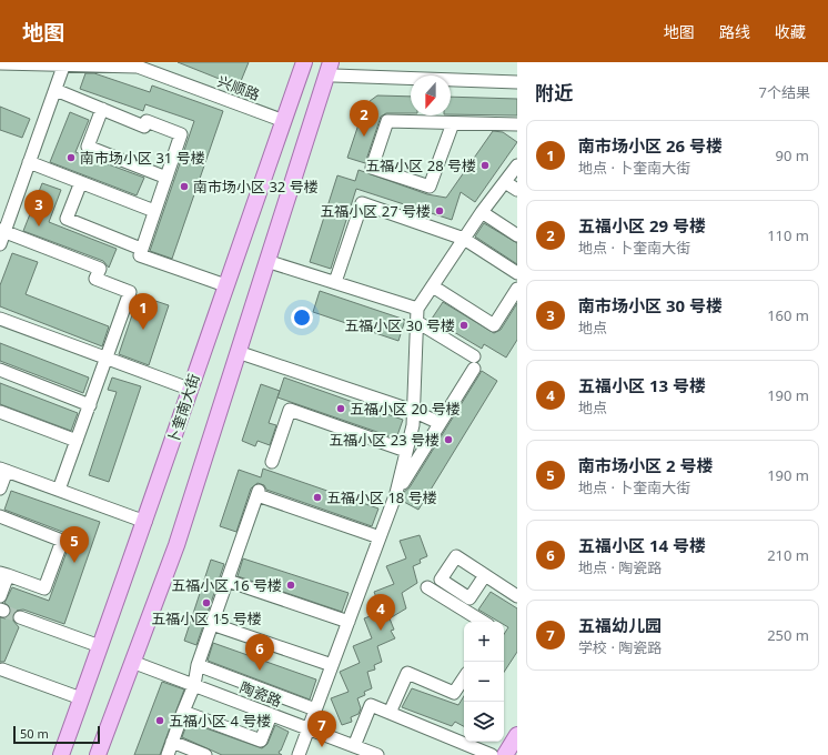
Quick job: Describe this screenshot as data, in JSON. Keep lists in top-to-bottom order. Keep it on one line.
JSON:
{"streets":{"main road":["卜奎南大街"],"street":["兴顺路","陶瓷路"]},"crossings":[["兴顺路","卜奎南大街"]],"places":["南市场小区 31 号楼","五福小区 28 号楼","南市场小区 32 号楼","五福小区 27 号楼","五福小区 30 号楼","五福小区 20 号楼","五福小区 23 号楼","五福小区 18 号楼","五福小区 16 号楼","五福小区 15 号楼","五福小区 4 号楼"],"scale_bar":"50 m","north":"bottom","page":{"header":"地图","nav":["地图","路线","收藏"],"heading":["附近","7个结果"],"pins":["2","3","1","5","4","6","7"],"list":[{"mark":"1","name":"南市场小区 26 号楼","note":"地点 · 卜奎南大街","value":"90 m"},{"mark":"2","name":"五福小区 29 号楼","note":"地点 · 卜奎南大街","value":"110 m"},{"mark":"3","name":"南市场小区 30 号楼","note":"地点","value":"160 m"},{"mark":"4","name":"五福小区 13 号楼","note":"地点","value":"190 m"},{"mark":"5","name":"南市场小区 2 号楼","note":"地点 · 卜奎南大街","value":"190 m"},{"mark":"6","name":"五福小区 14 号楼","note":"地点 · 陶瓷路","value":"210 m"},{"mark":"7","name":"五福幼儿园","note":"学校 · 陶瓷路","value":"250 m"}],"map_buttons":["+","−"],"scale":"50 m"}}
